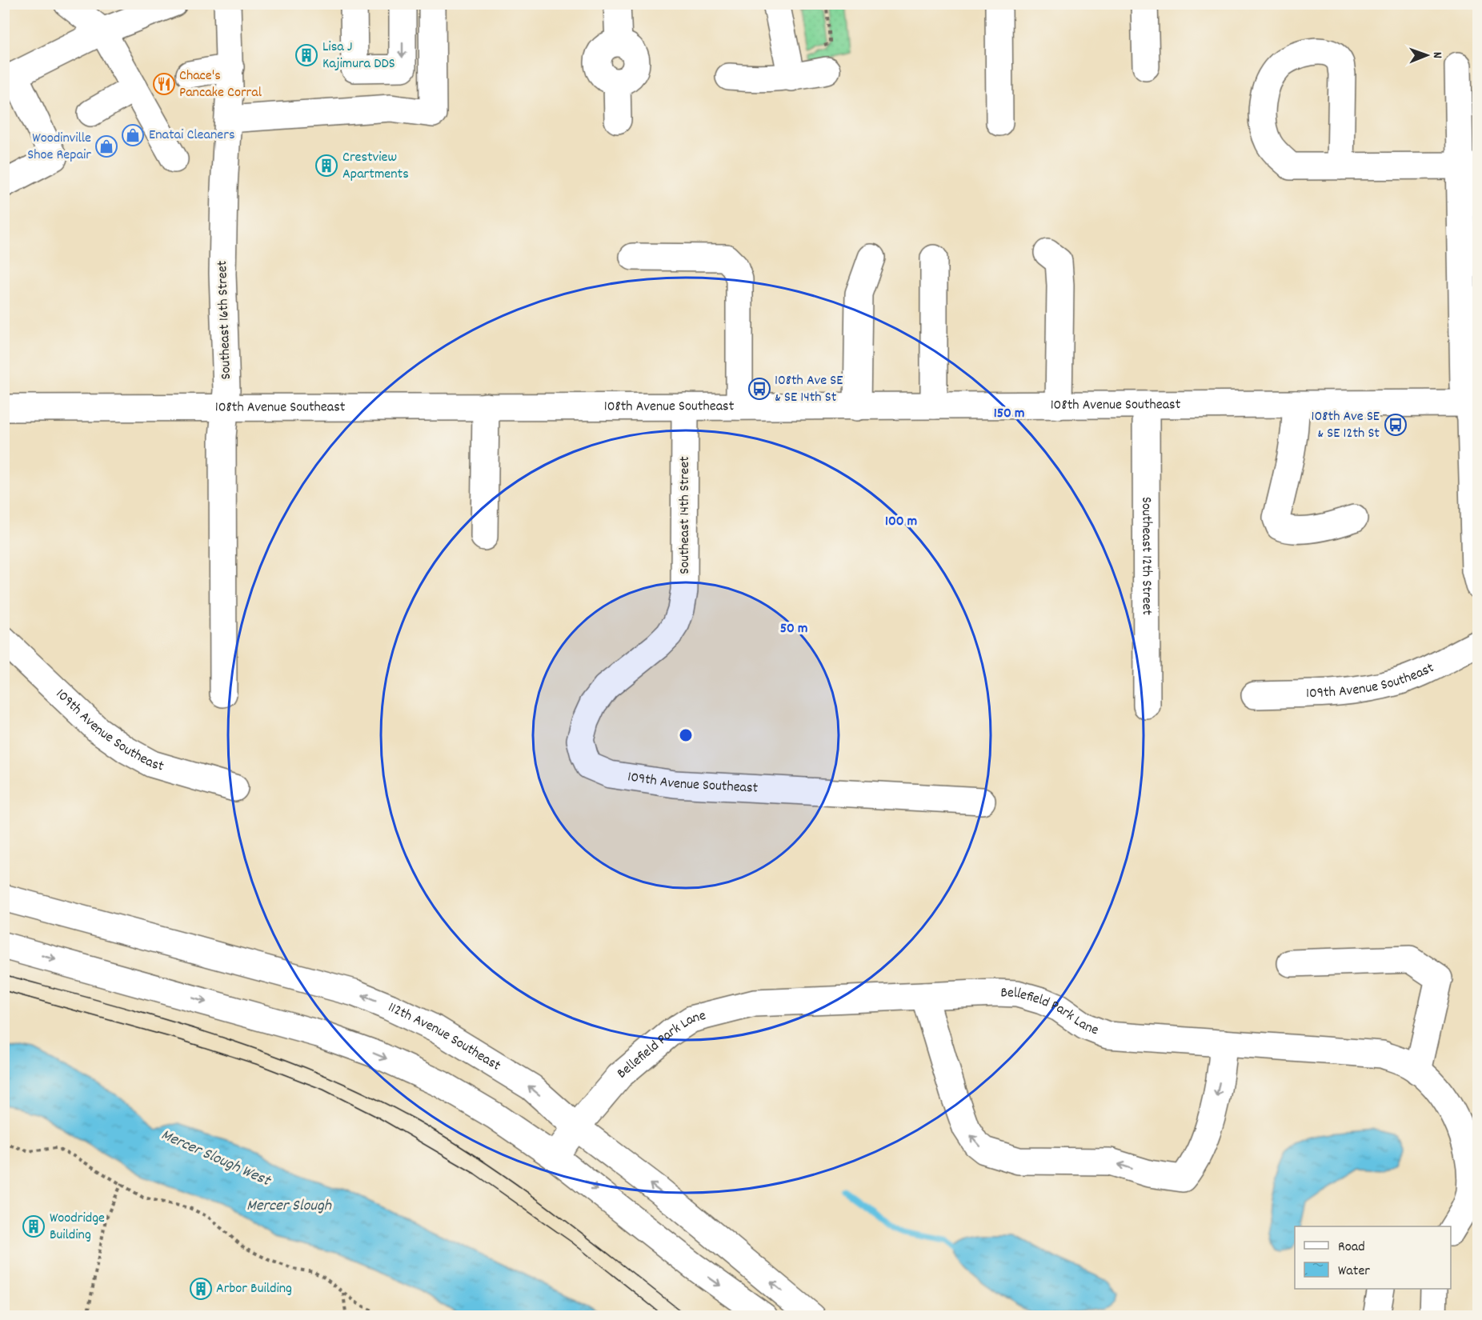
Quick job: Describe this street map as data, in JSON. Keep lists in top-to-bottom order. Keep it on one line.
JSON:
{"streets":{"street":["Southeast 16th Street","108th Avenue Southeast","Southeast 14th Street","Southeast 12th Street","109th Avenue Southeast","Bellefield Park Lane","112th Avenue Southeast"]},"crossings":[["Southeast 16th Street","108th Avenue Southeast"],["108th Avenue Southeast","Southeast 14th Street"],["108th Avenue Southeast","Southeast 12th Street"],["Southeast 14th Street","109th Avenue Southeast"],["Bellefield Park Lane","112th Avenue Southeast"]],"water":["Mercer Slough West","Mercer Slough"],"places":{"building":["Lisa J Kajimura DDS","Crestview Apartments","Woodridge Building","Arbor Building"],"restaurant":["Chace's Pancake Corral"],"shop":["Enatai Cleaners","Woodinville Shoe Repair"],"bus stop":["108th Ave SE & SE 14th St","108th Ave SE & SE 12th St"]},"legend":["Road","Water"],"north":"right","rings":["150 m","100 m","50 m"]}
